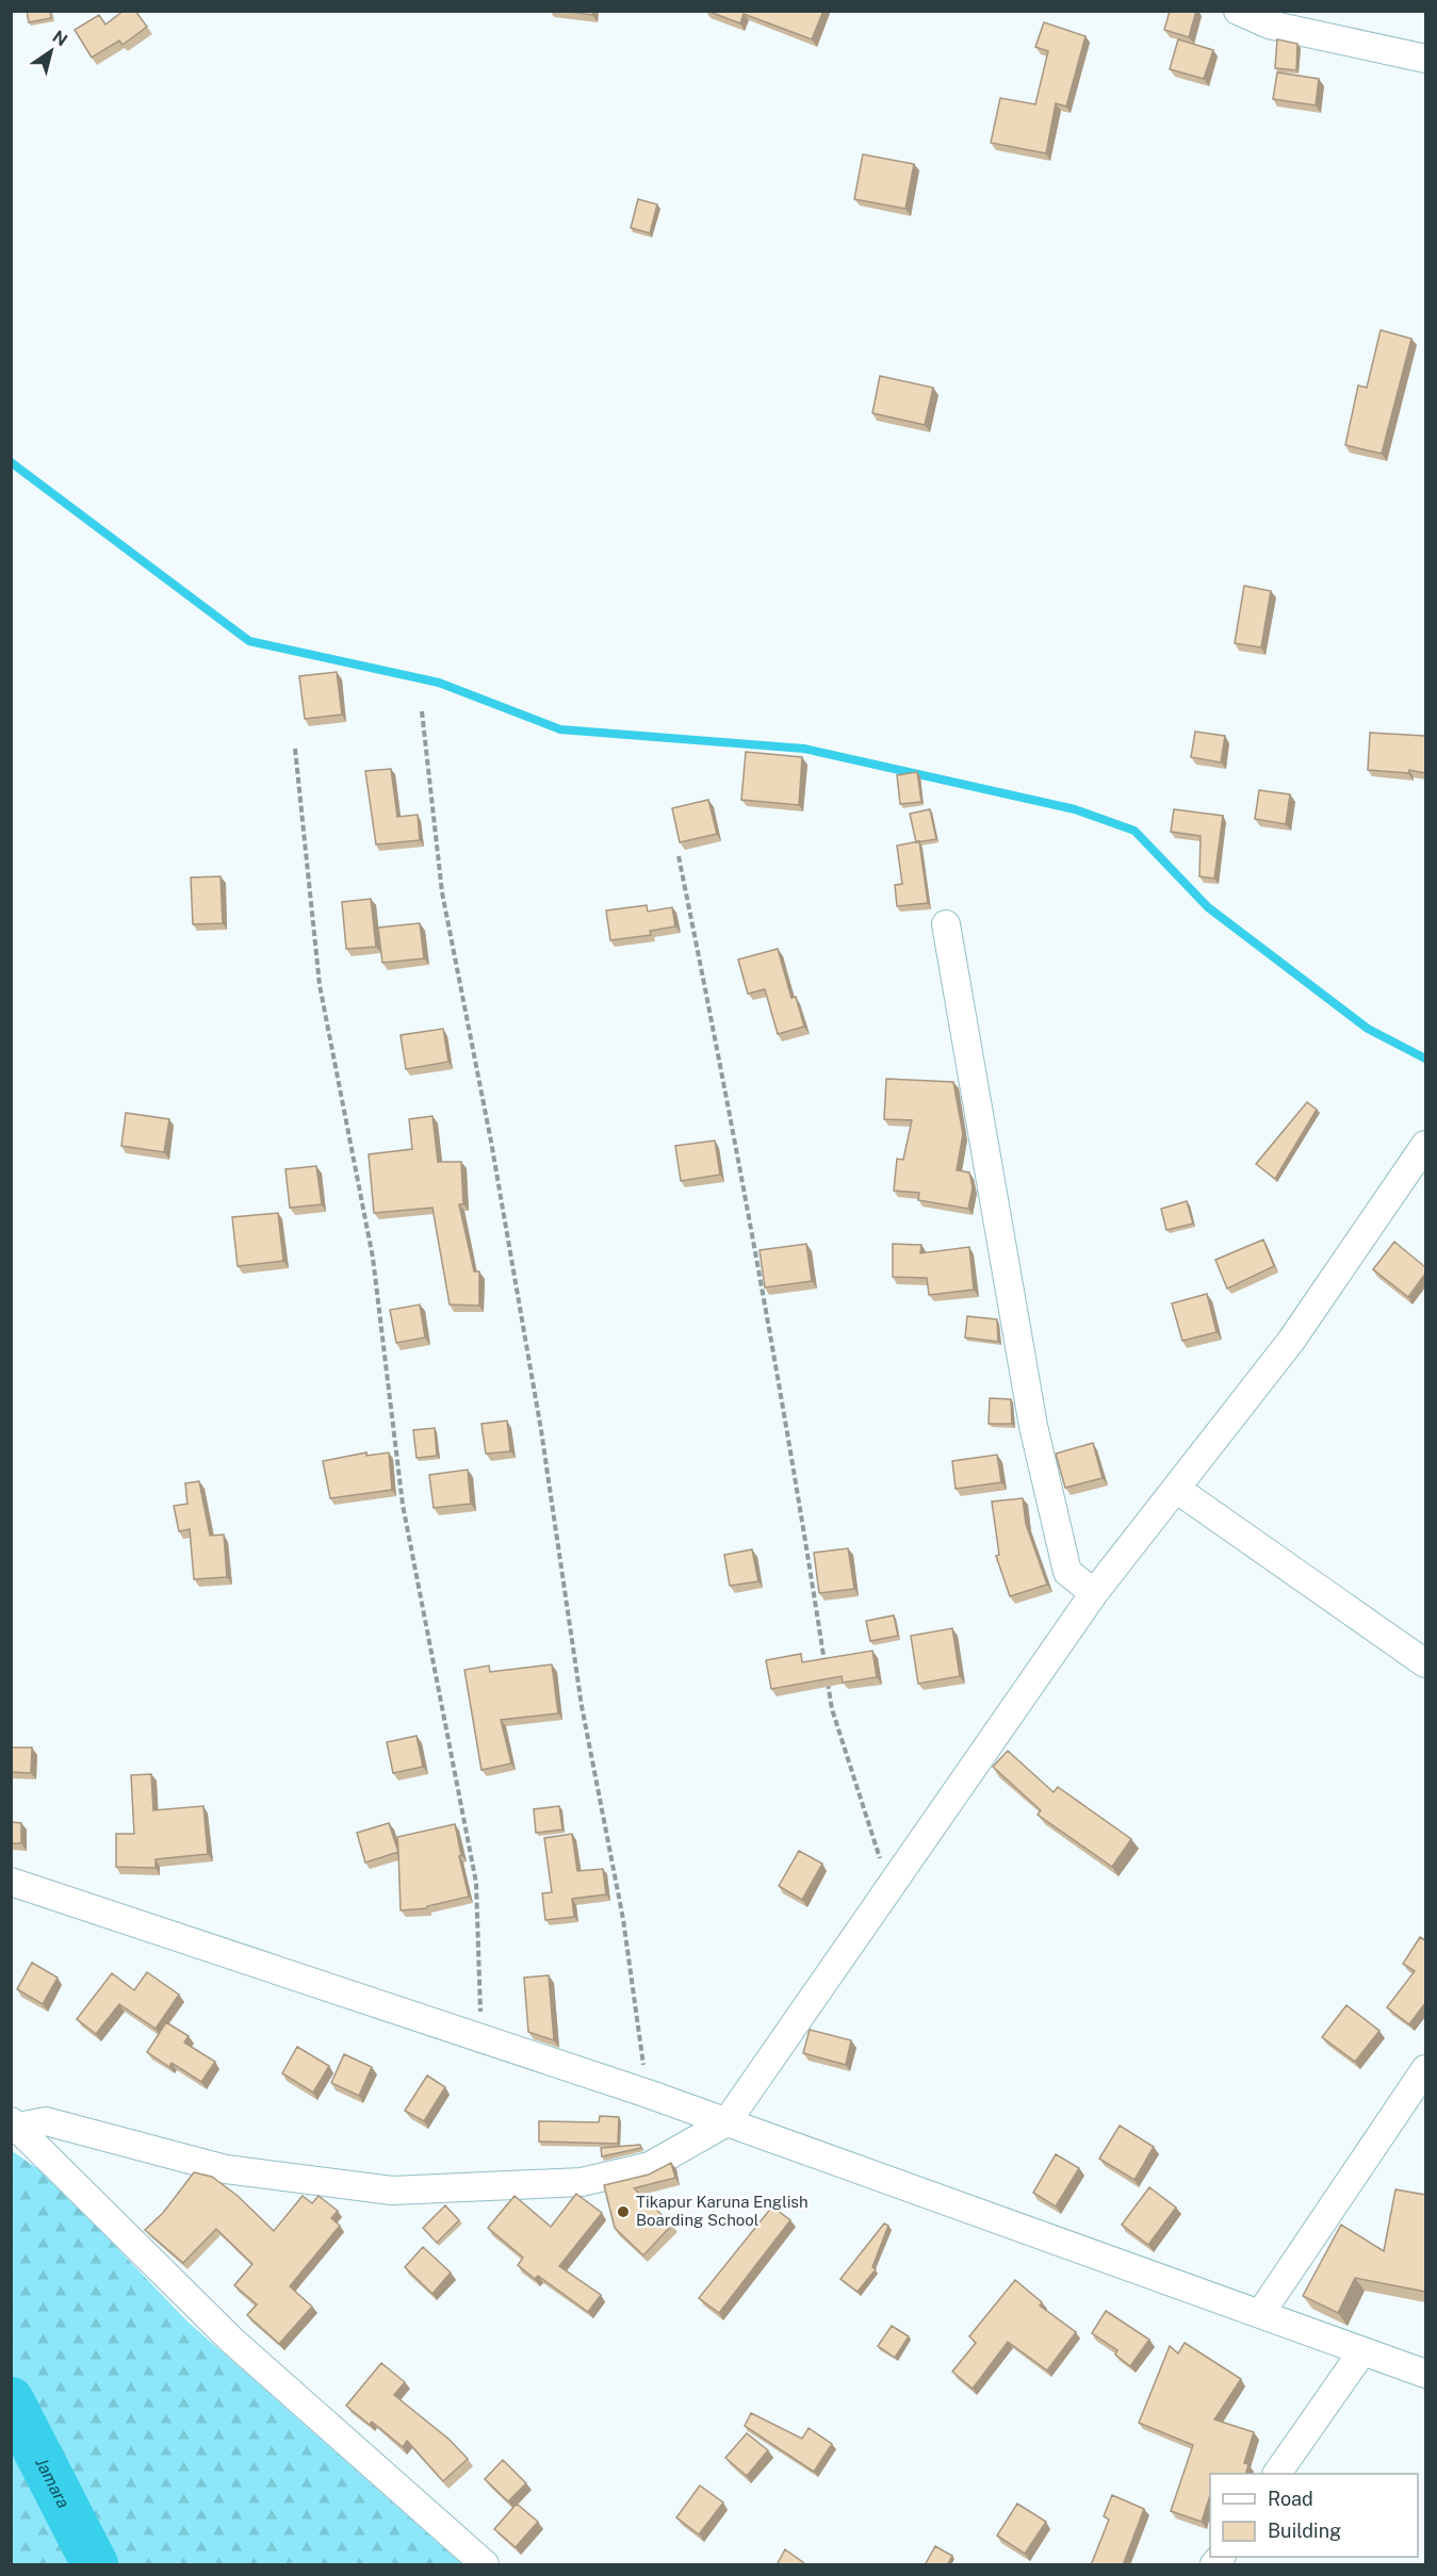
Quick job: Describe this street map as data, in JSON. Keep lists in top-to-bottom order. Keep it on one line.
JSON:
{"water":["Jamara"],"places":["Tikapur Karuna English Boarding School"],"legend":["Road","Building"],"north":"top right"}
